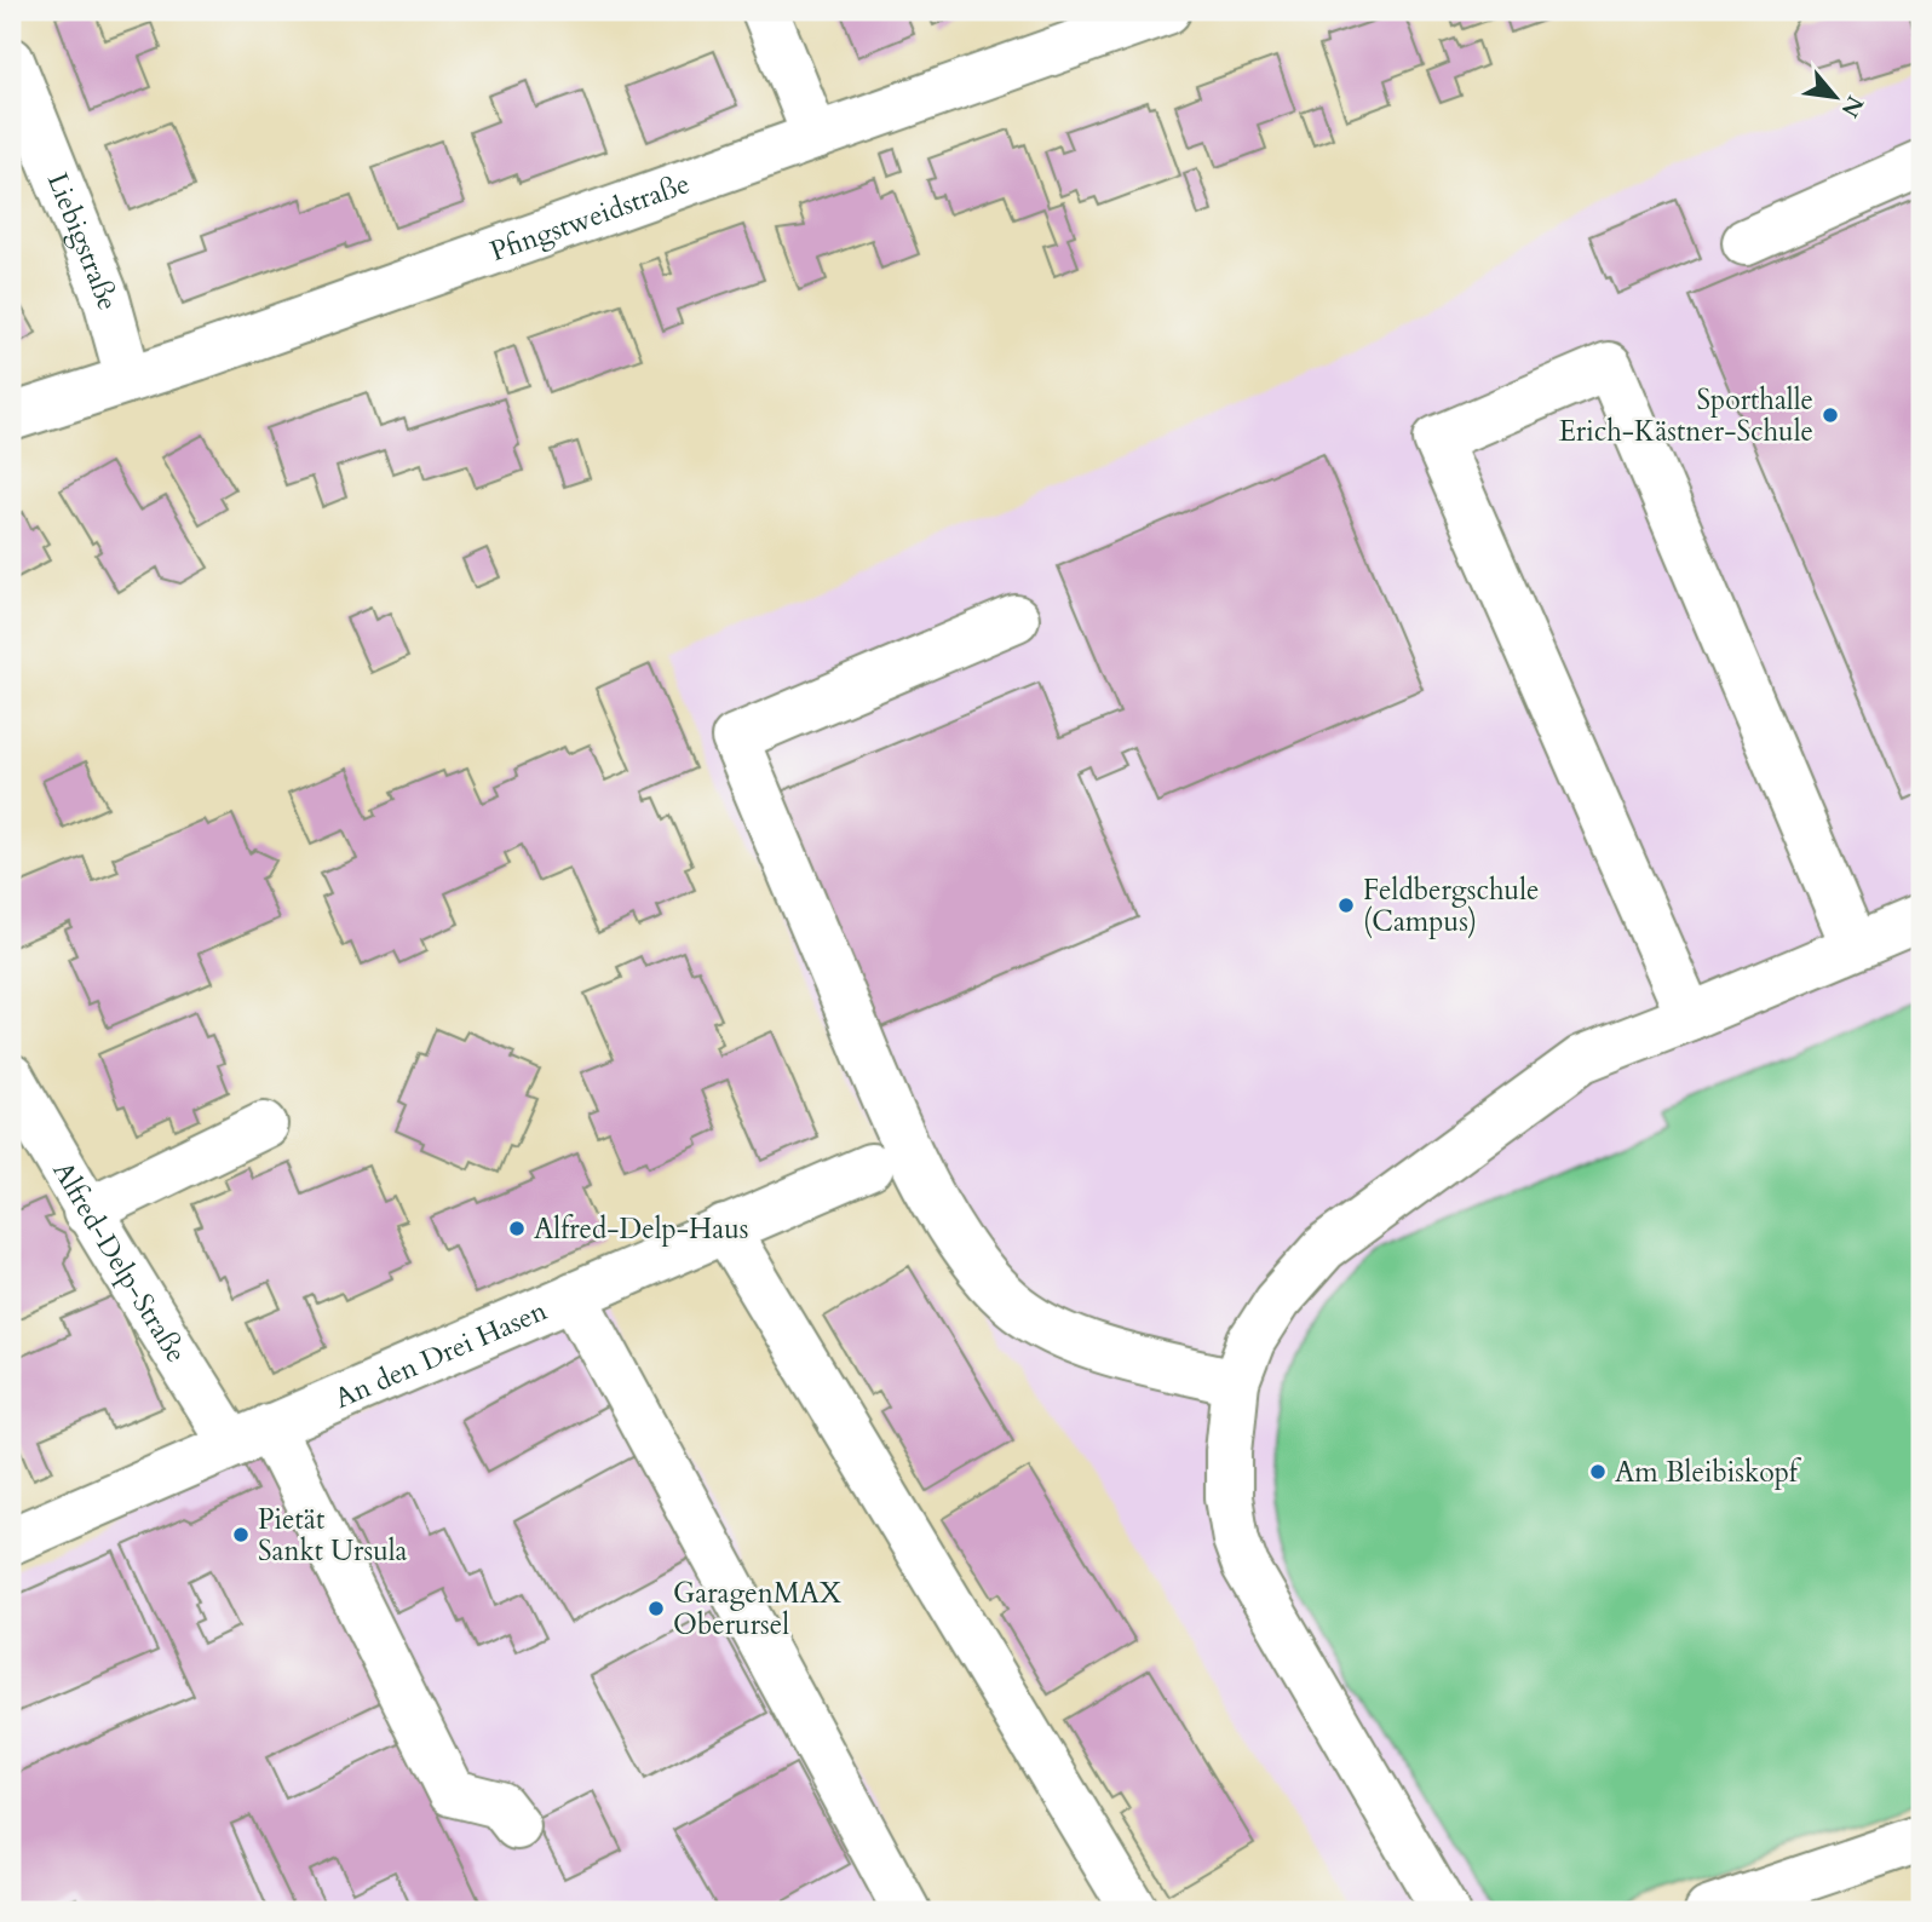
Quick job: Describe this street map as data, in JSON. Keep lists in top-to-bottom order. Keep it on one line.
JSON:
{"streets":{"street":["Pfingstweidstraße","Liebigstraße","Alfred-Delp-Straße","An den Drei Hasen"]},"crossings":[["Pfingstweidstraße","Liebigstraße"],["Alfred-Delp-Straße","An den Drei Hasen"]],"places":["Sporthalle Erich-Kästner-Schule","Feldbergschule (Campus)","Alfred-Delp-Haus","Am Bleibiskopf","Pietät Sankt Ursula","GaragenMAX Oberursel"],"north":"bottom right"}
